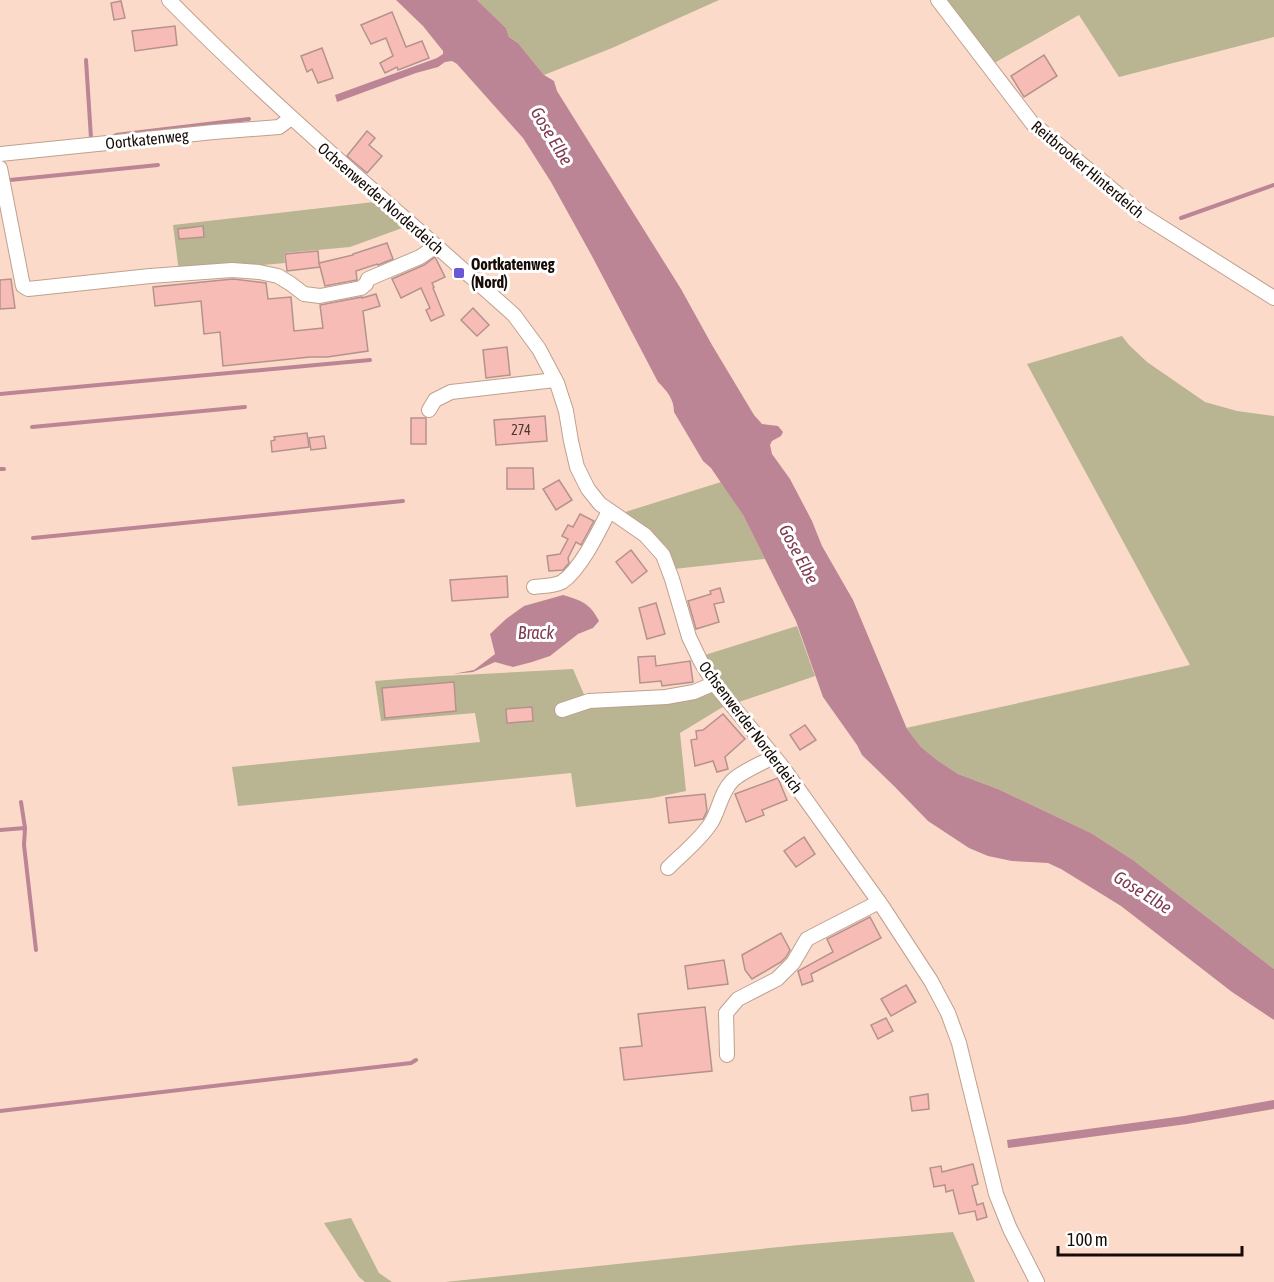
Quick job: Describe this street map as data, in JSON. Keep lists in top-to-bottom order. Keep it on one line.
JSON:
{"streets":{"street":["Oortkatenweg","Reitbrooker Hinterdeich","Ochsenwerder Norderdeich"]},"crossings":[["Oortkatenweg","Ochsenwerder Norderdeich"]],"water":["Gose Elbe","Brack"],"places":{"transit":["Oortkatenweg (Nord)"]},"house_numbers":["274"],"scale_bar":"100 m"}
